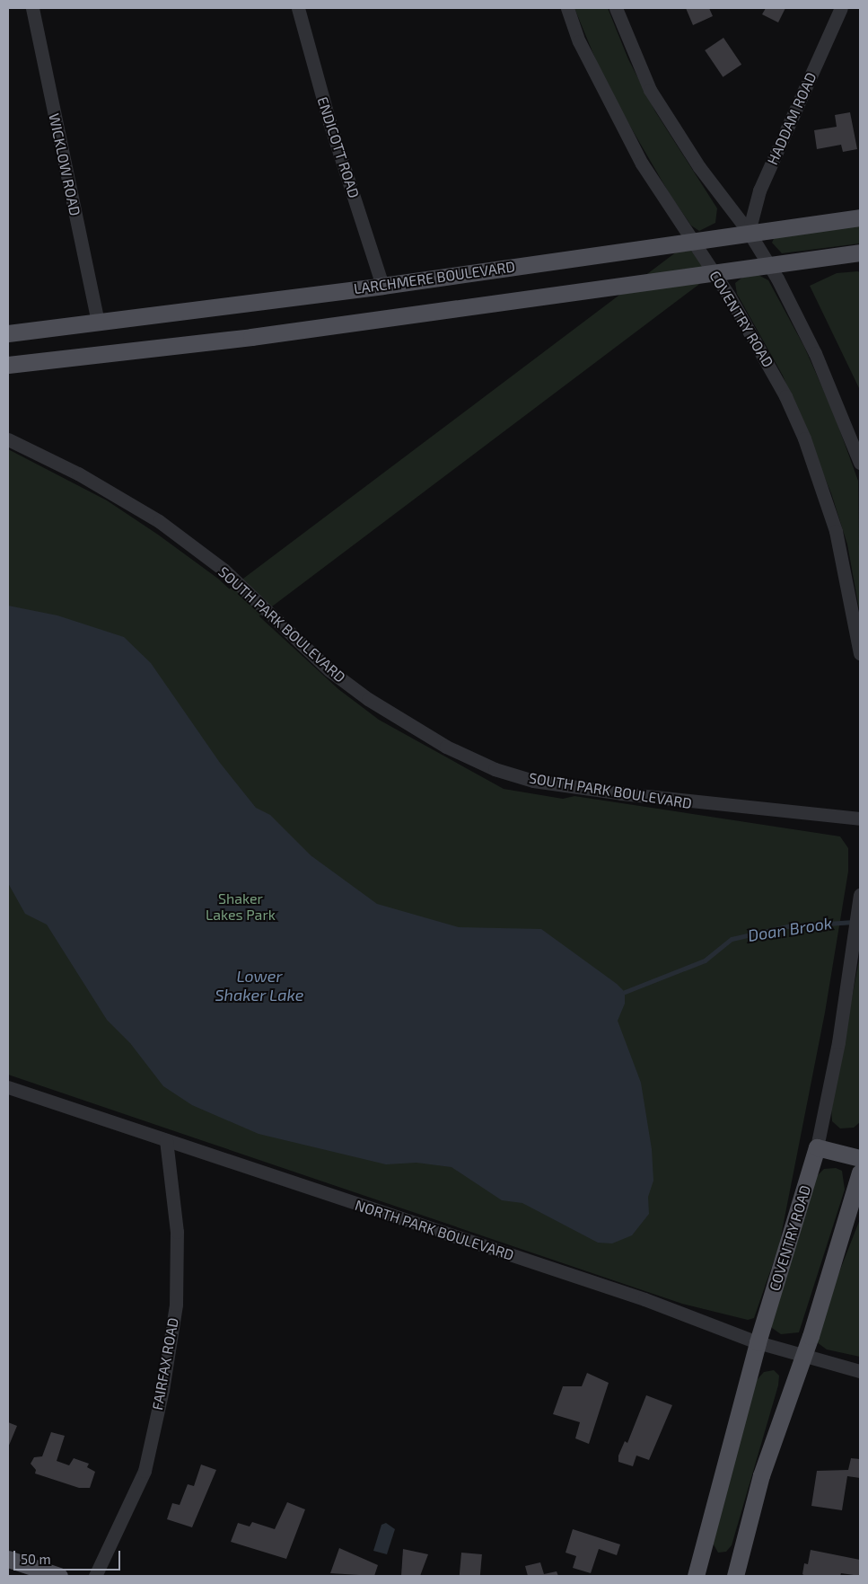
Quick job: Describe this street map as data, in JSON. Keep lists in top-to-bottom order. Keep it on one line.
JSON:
{"streets":{"main road":["LARCHMERE BOULEVARD","COVENTRY ROAD"],"street":["HADDAM ROAD","ENDICOTT ROAD","WICKLOW ROAD","SOUTH PARK BOULEVARD","NORTH PARK BOULEVARD","FAIRFAX ROAD"]},"crossings":[["HADDAM ROAD","LARCHMERE BOULEVARD"],["ENDICOTT ROAD","LARCHMERE BOULEVARD"],["WICKLOW ROAD","LARCHMERE BOULEVARD"],["LARCHMERE BOULEVARD","COVENTRY ROAD"],["COVENTRY ROAD","NORTH PARK BOULEVARD"],["NORTH PARK BOULEVARD","FAIRFAX ROAD"]],"water":["Doan Brook","Lower Shaker Lake"],"parks":["Shaker Lakes Park"],"scale_bar":"50 m"}
